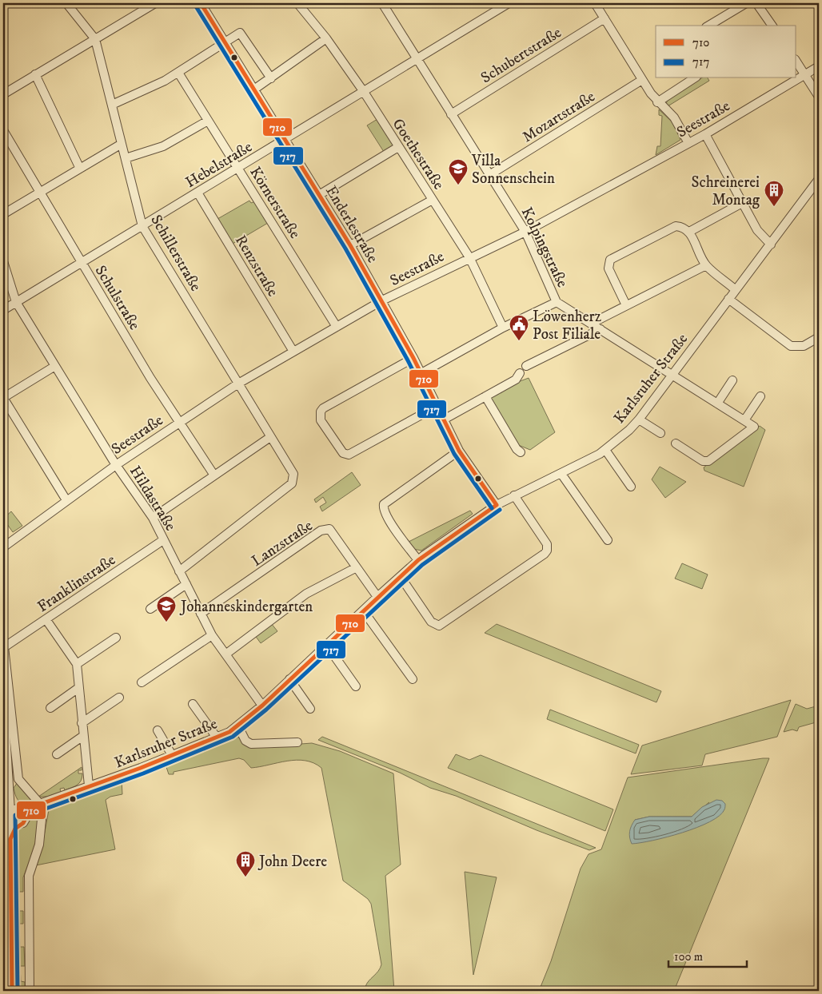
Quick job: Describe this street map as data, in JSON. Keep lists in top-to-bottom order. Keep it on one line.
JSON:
{"streets":{"street":["Schubertstraße","Mozartstraße","Seestraße","Goethestraße","Hebelstraße","Körnerstraße","Enderlestraße","Kolpingstraße","Schillerstraße","Renzstraße","Schulstraße","Karlsruher Straße","Hildastraße","Lanzstraße","Franklinstraße"]},"crossings":[["Schubertstraße","Kolpingstraße"],["Mozartstraße","Kolpingstraße"],["Seestraße","Goethestraße"],["Seestraße","Körnerstraße"],["Seestraße","Enderlestraße"],["Seestraße","Kolpingstraße"],["Seestraße","Schillerstraße"],["Seestraße","Renzstraße"],["Seestraße","Schulstraße"],["Seestraße","Hildastraße"],["Goethestraße","Hebelstraße"],["Hebelstraße","Körnerstraße"],["Hebelstraße","Enderlestraße"],["Hebelstraße","Kolpingstraße"],["Hebelstraße","Schillerstraße"],["Hebelstraße","Renzstraße"],["Hebelstraße","Schulstraße"],["Hebelstraße","Hildastraße"],["Enderlestraße","Karlsruher Straße"],["Kolpingstraße","Karlsruher Straße"],["Schillerstraße","Hildastraße"],["Karlsruher Straße","Hildastraße"],["Karlsruher Straße","Lanzstraße"],["Hildastraße","Lanzstraße"],["Hildastraße","Franklinstraße"]],"places":{"school or university":["Villa Sonnenschein","Johanneskindergarten"],"building":["Schreinerei Montag","John Deere"],"public building":["Löwenherz Post Filiale"]},"lines":["transit line 710","transit line 717"],"legend":["710","717"],"scale_bar":"100 m"}
